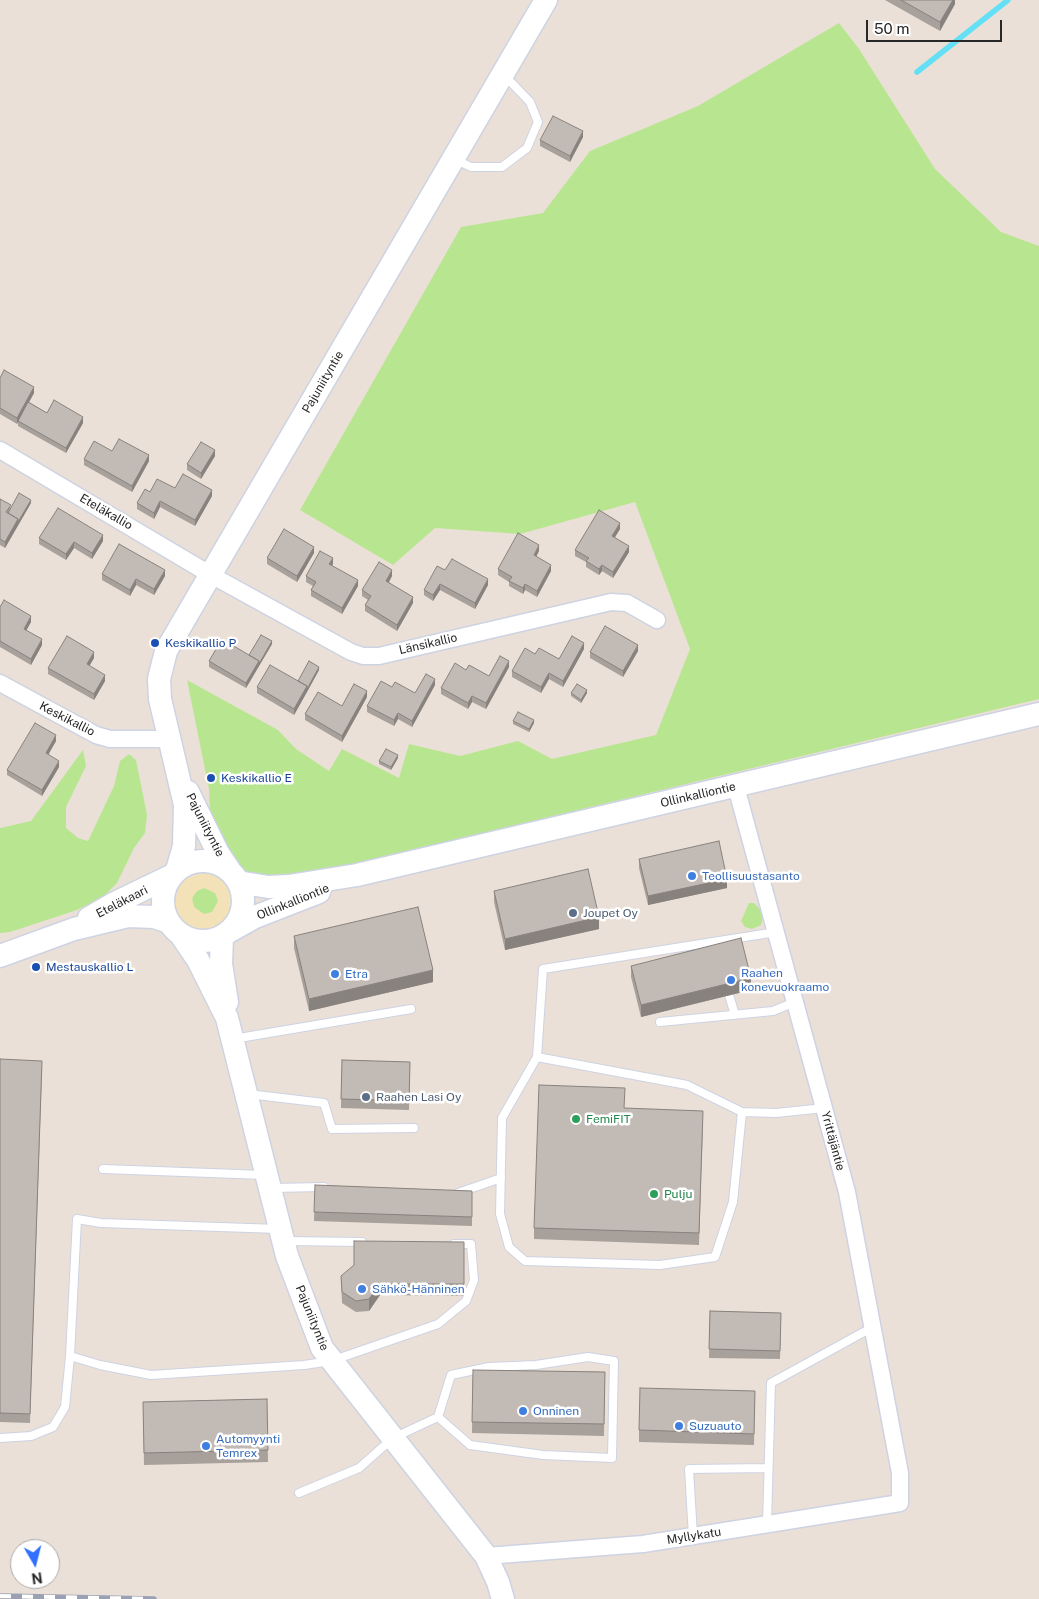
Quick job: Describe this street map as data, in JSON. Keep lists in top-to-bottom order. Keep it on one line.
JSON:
{"streets":{"street":["Pajuniityntie","Eteläkallio","Länsikallio","Keskikallio","Ollinkalliontie","Eteläkaari","Yrittäjäntie","Myllykatu"]},"crossings":[["Pajuniityntie","Eteläkallio"],["Pajuniityntie","Länsikallio"],["Pajuniityntie","Keskikallio"],["Pajuniityntie","Ollinkalliontie"],["Pajuniityntie","Eteläkaari"],["Pajuniityntie","Myllykatu"],["Eteläkallio","Länsikallio"],["Ollinkalliontie","Eteläkaari"],["Ollinkalliontie","Yrittäjäntie"],["Yrittäjäntie","Myllykatu"]],"places":["Keskikallio P","Keskikallio E","Teollisuustasanto","Joupet Oy","Mestauskallio L","Etra","Raahen konevuokraamo","Raahen Lasi Oy","FemiFIT","Pulju","Sähkö-Hänninen","Onninen","Suzuauto","Automyynti Temrex"],"scale_bar":"50 m","north":"bottom"}
